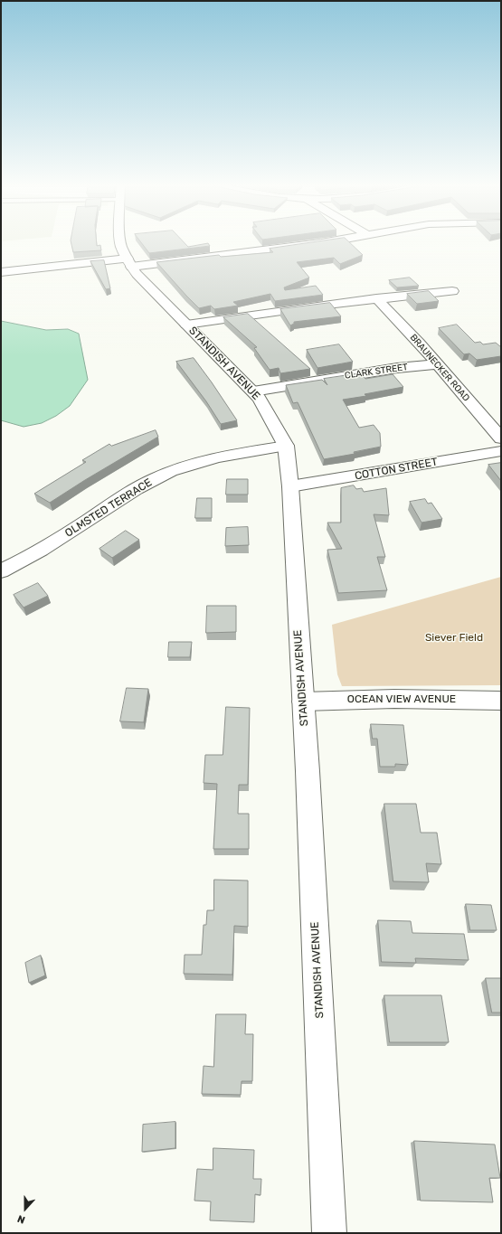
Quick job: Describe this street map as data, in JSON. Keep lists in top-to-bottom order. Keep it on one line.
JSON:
{"streets":{"street":["STANDISH AVENUE","BRAUNECKER ROAD","CLARK STREET","COTTON STREET","OLMSTED TERRACE","OCEAN VIEW AVENUE"]},"crossings":[["STANDISH AVENUE","CLARK STREET"],["STANDISH AVENUE","COTTON STREET"],["STANDISH AVENUE","OLMSTED TERRACE"],["STANDISH AVENUE","OCEAN VIEW AVENUE"],["BRAUNECKER ROAD","CLARK STREET"]],"parks":["Siever Field"],"north":"bottom"}
